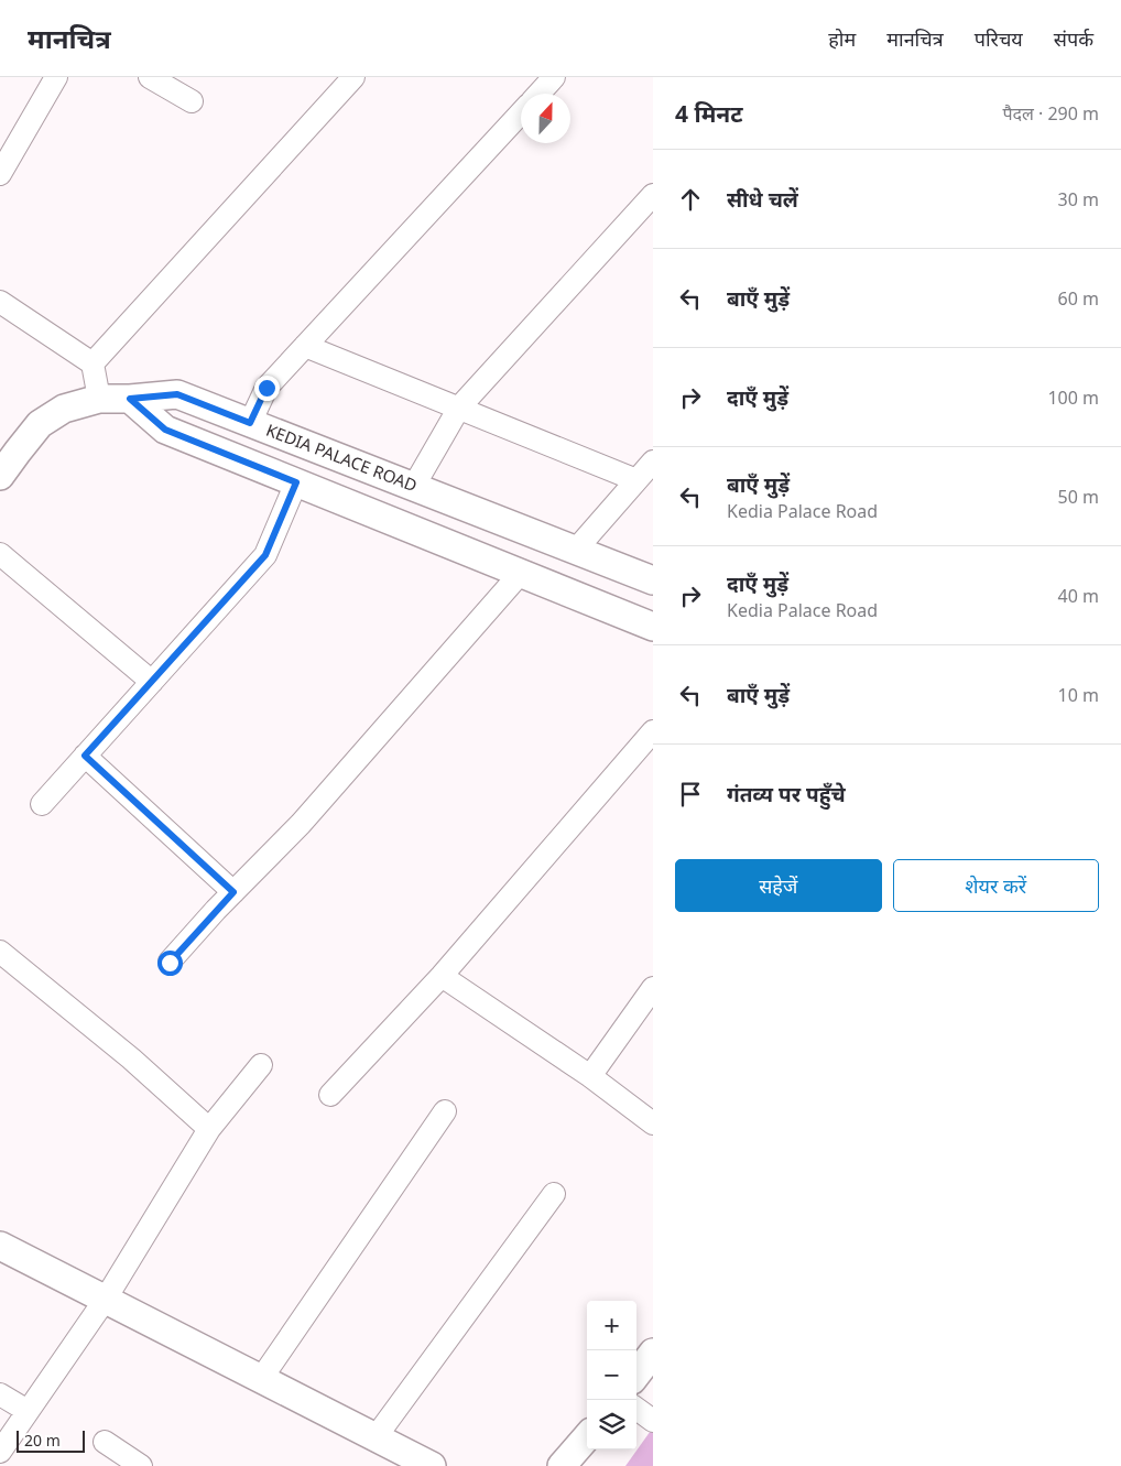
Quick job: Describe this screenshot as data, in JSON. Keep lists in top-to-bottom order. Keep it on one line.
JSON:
{"streets":{"street":["KEDIA PALACE ROAD"]},"scale_bar":"20 m","north":"top","page":{"header":"मानचित्र","nav":["होम","मानचित्र","परिचय","संपर्क"],"heading":["4 मिनट","पैदल · 290 m"],"list":[["सीधे चलें","30 m"],["बाएँ मुड़ें","60 m"],["दाएँ मुड़ें","100 m"],["बाएँ मुड़ें","Kedia Palace Road","50 m"],["दाएँ मुड़ें","Kedia Palace Road","40 m"],["बाएँ मुड़ें","10 m"],"गंतव्य पर पहुँचे"],"buttons":["सहेजें","शेयर करें"],"map_buttons":["+","−"],"scale":"20 m"}}
